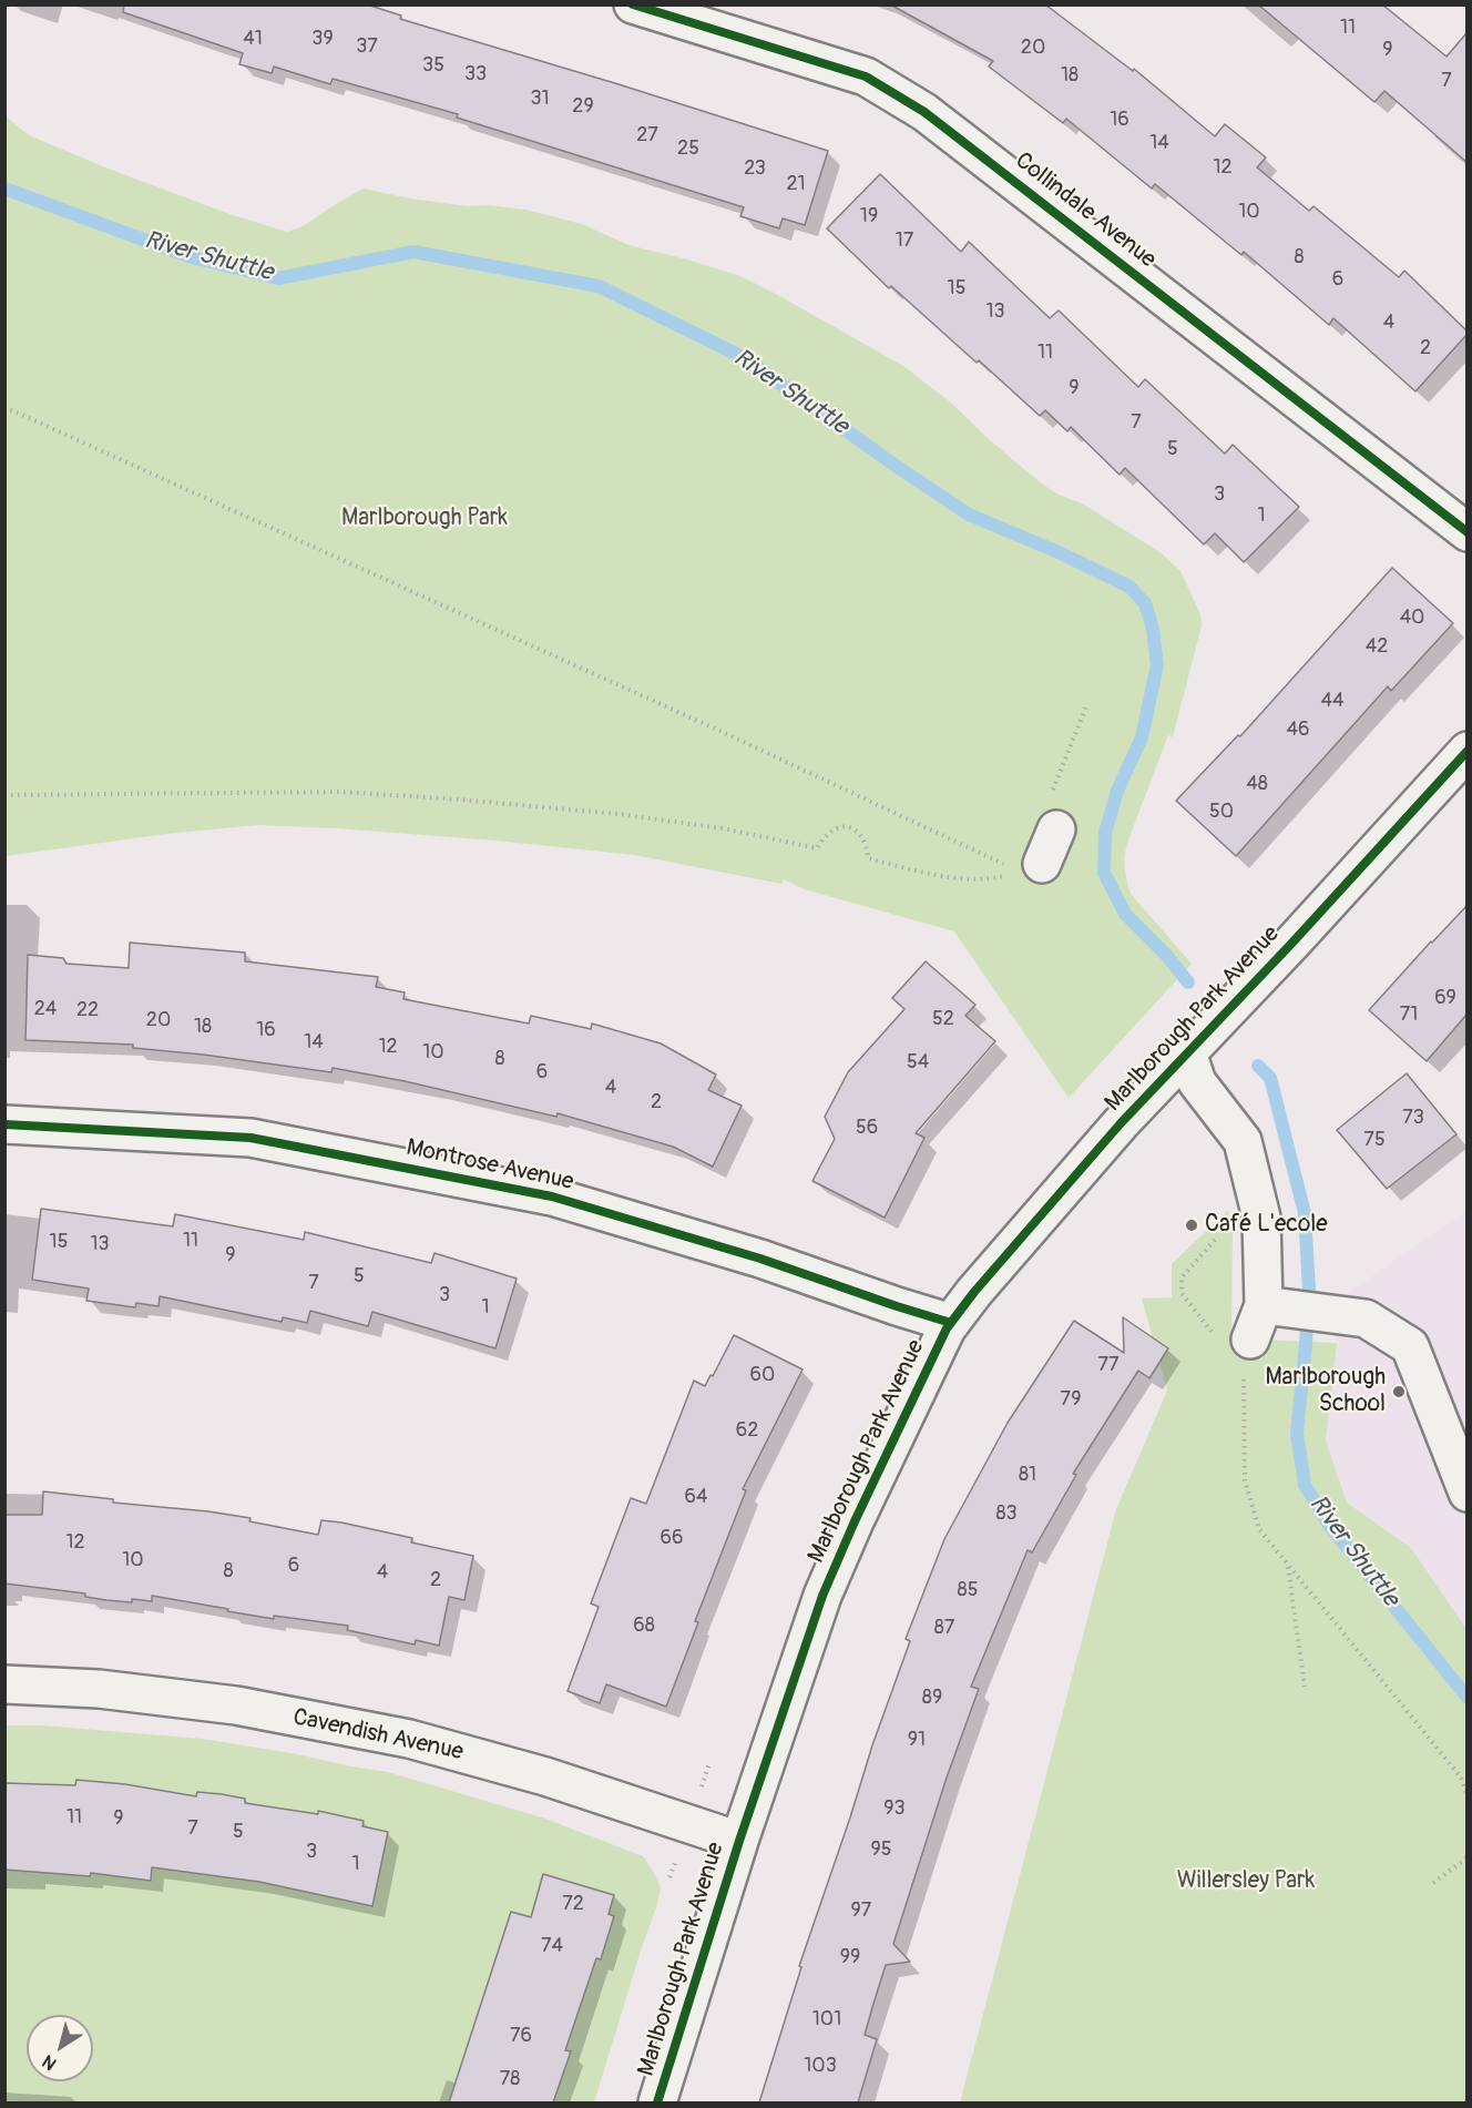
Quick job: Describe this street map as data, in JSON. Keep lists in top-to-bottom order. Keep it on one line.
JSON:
{"streets":{"street":["Collindale Avenue","Marlborough Park Avenue","Montrose Avenue","Cavendish Avenue"]},"crossings":[["Marlborough Park Avenue","Montrose Avenue"],["Marlborough Park Avenue","Cavendish Avenue"]],"water":["River Shuttle"],"parks":["Marlborough Park","Willersley Park"],"places":["Café L'ecole","Marlborough School"],"house_numbers":["11","41","39","37","20","9","35","33","18","7","31","29","16","27","14","25","12","23","21","10","19","17","8","6","15","13","4","2","11","9","7","5","3","1","40","42","44","46","48","50","69","24","22","71","52","20","18","16","14","12","10","8","54","6","4","2","73","56","75","11","15","13","9","5","7","3","1","77","60","79","62","81","64","83","66","12","10","6","8","4","2","85","68","87","89","91","93","11","9","7","5","95","3","1","72","97","74","99","101","76","103","78"],"north":"bottom left"}
